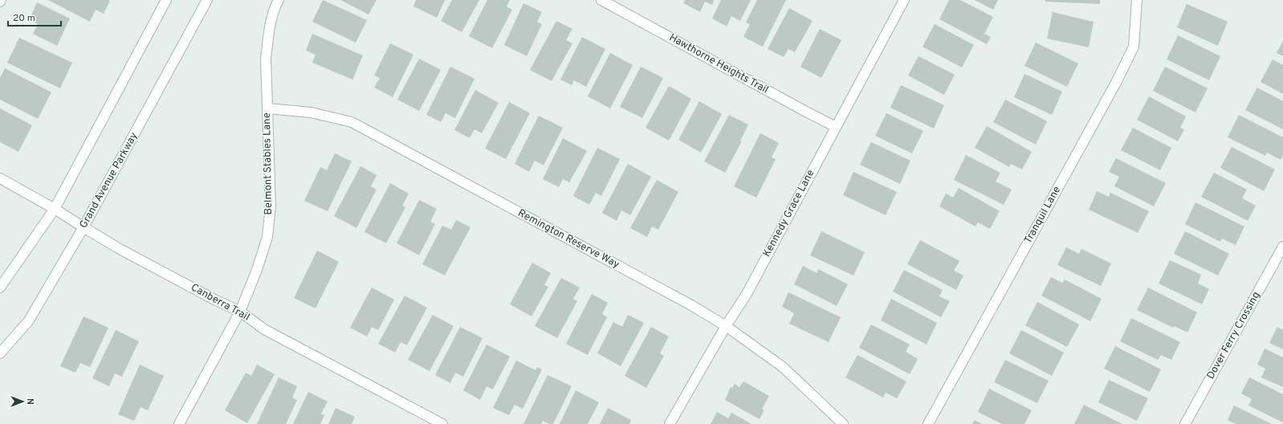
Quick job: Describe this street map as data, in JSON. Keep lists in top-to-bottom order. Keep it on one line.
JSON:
{"streets":{"street":["Hawthorne Heights Trail","Belmont Stables Lane","Grand Avenue Parkway","Kennedy Grace Lane","Tranquil Lane","Remington Reserve Way","Canberra Trail","Dover Ferry Crossing"]},"crossings":[["Hawthorne Heights Trail","Kennedy Grace Lane"],["Belmont Stables Lane","Remington Reserve Way"],["Belmont Stables Lane","Canberra Trail"],["Grand Avenue Parkway","Canberra Trail"],["Kennedy Grace Lane","Remington Reserve Way"]],"scale_bar":"20 m","north":"right"}
